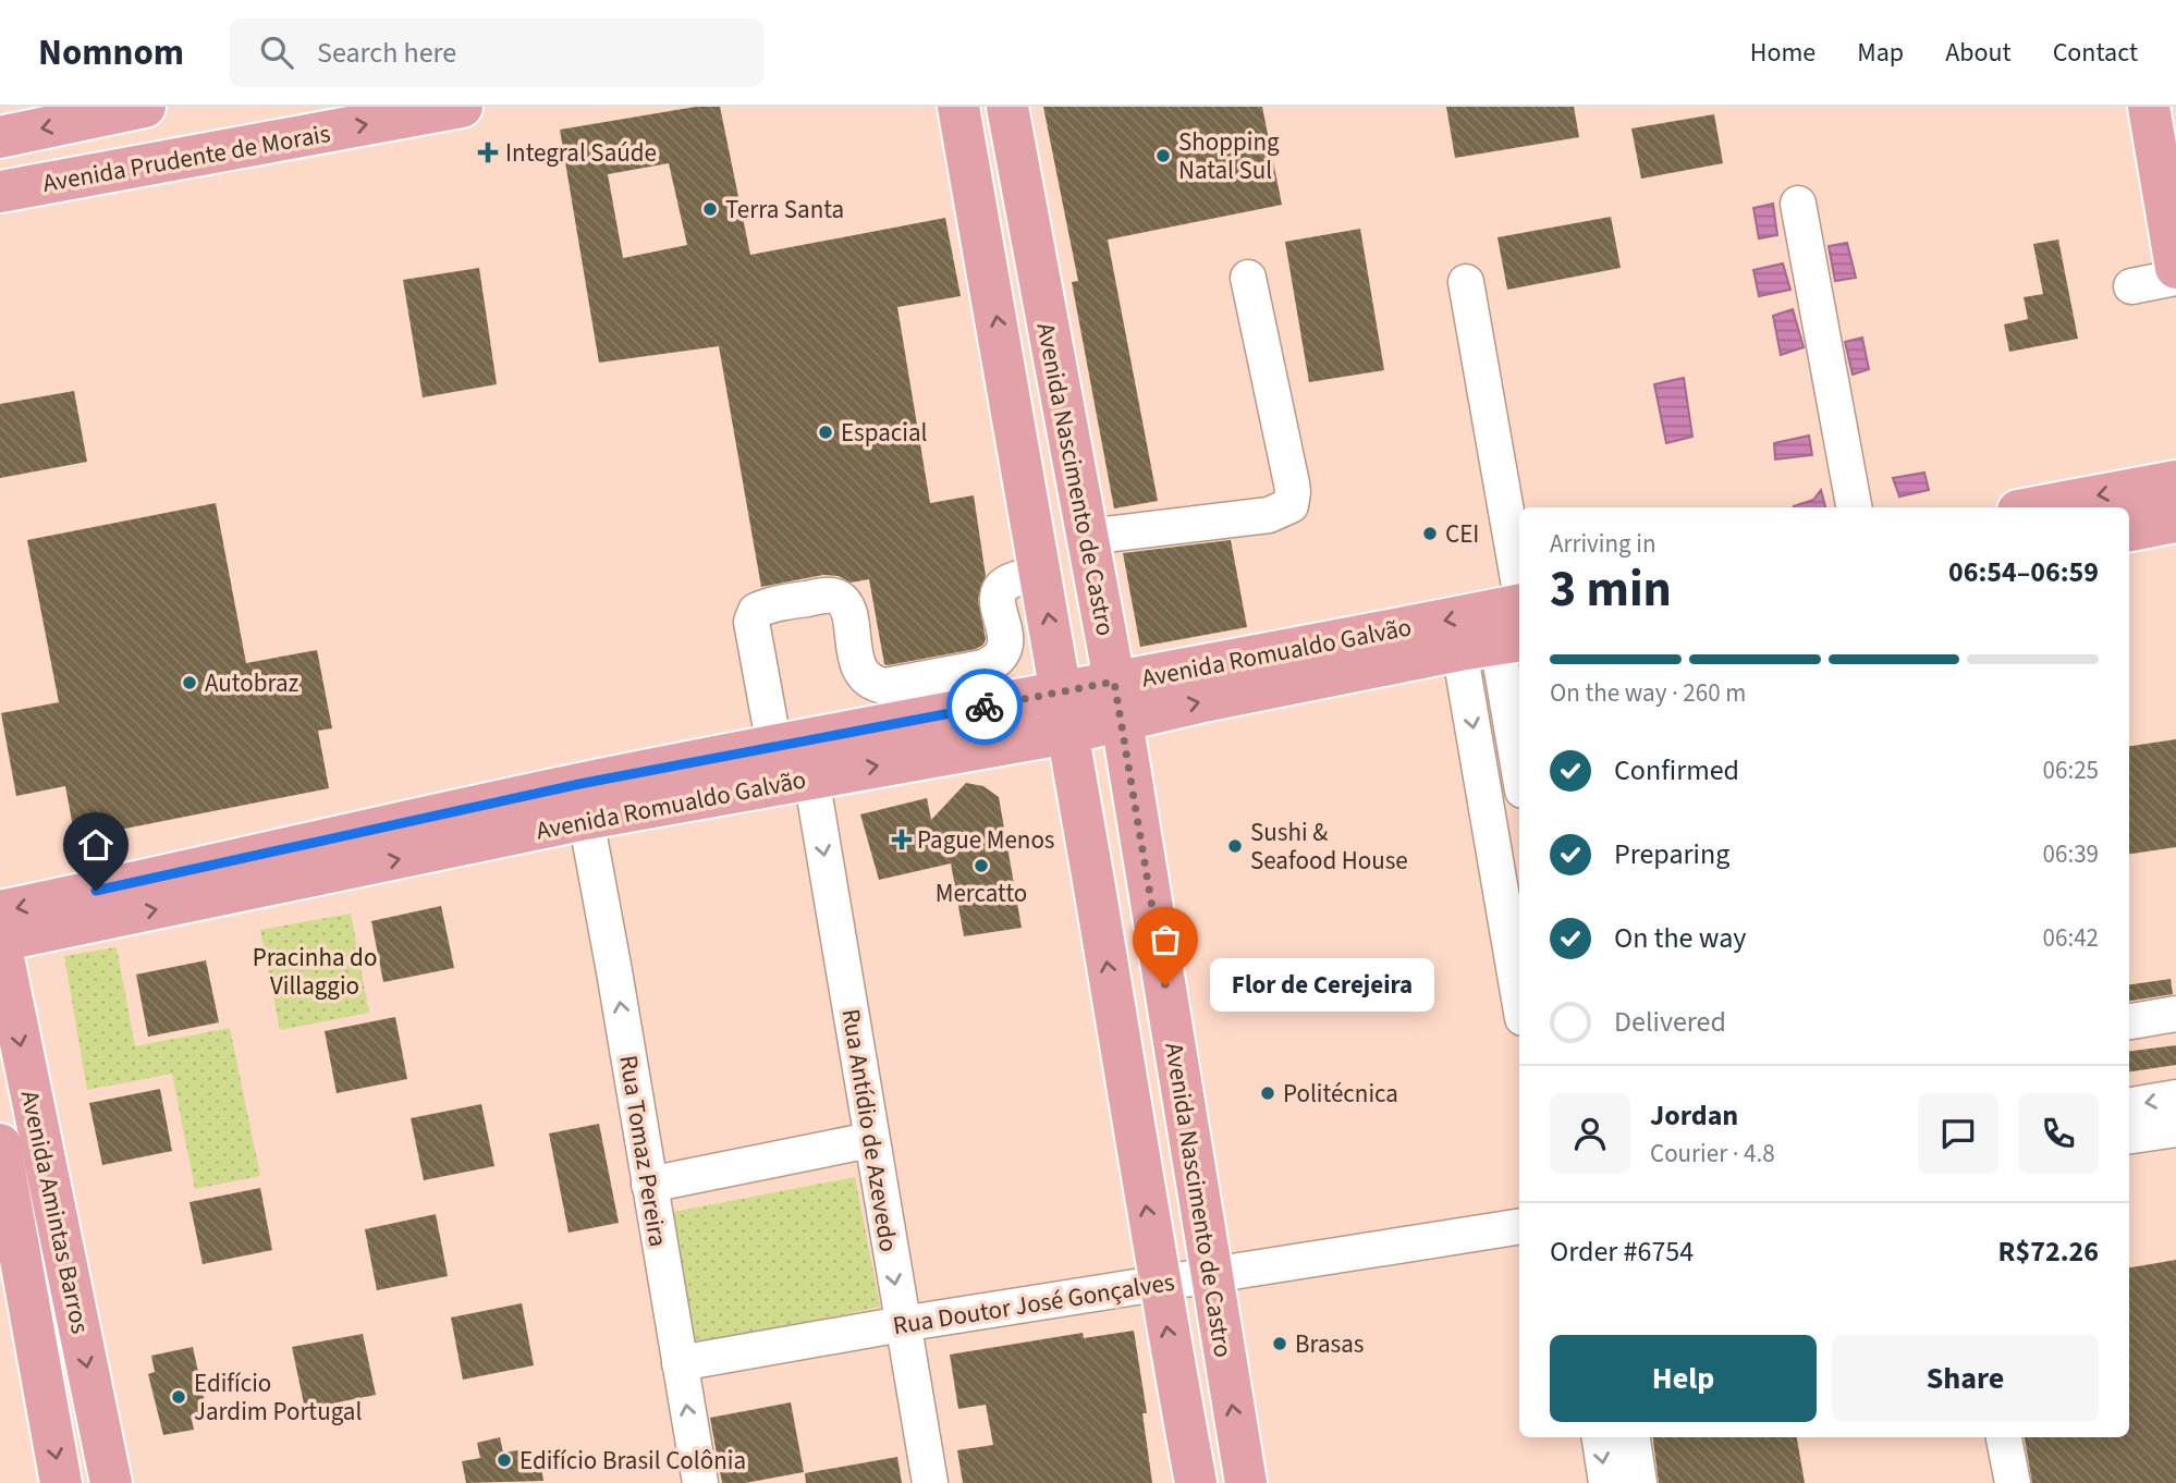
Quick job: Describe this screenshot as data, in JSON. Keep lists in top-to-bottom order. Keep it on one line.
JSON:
{"streets":{"main road":["Avenida Prudente de Morais","Avenida Nascimento de Castro","Avenida Romualdo Galvão","Avenida Amintas Barros"],"street":["Rua Antídio de Azevedo","Rua Tomaz Pereira","Rua Doutor José Gonçalves"]},"crossings":[["Avenida Nascimento de Castro","Avenida Romualdo Galvão"],["Avenida Nascimento de Castro","Rua Doutor José Gonçalves"],["Avenida Romualdo Galvão","Rua Antídio de Azevedo"],["Avenida Romualdo Galvão","Rua Tomaz Pereira"],["Avenida Romualdo Galvão","Avenida Amintas Barros"],["Rua Antídio de Azevedo","Rua Doutor José Gonçalves"],["Rua Tomaz Pereira","Rua Doutor José Gonçalves"]],"one_way":["Rua Antídio de Azevedo","Rua Tomaz Pereira","Avenida Amintas Barros"],"parks":["Pracinha do Villaggio"],"places":{"health":["Integral Saúde","Pague Menos"],"other":["Shopping Natal Sul","Terra Santa","Espacial","CEI","Autobraz","Sushi & Seafood House","Mercatto","Flor de Cerejeira","Politécnica","Brasas","Edifício Jardim Portugal","Edifício Brasil Colônia"]},"page":{"header":"Nomnom","search":"Search here","nav":["Home","Map","About","Contact"],"heading":["3 min","Arriving in","06:54–06:59"],"panel":["Jordan","Courier · 4.8","Order #6754","R$72.26"],"bar":"On the way · 260 m","list":[["Confirmed","06:25"],["Preparing","06:39"],["On the way","06:42"],"Delivered"],"bubble":"Flor de Cerejeira","buttons":["Help","Share"]}}
